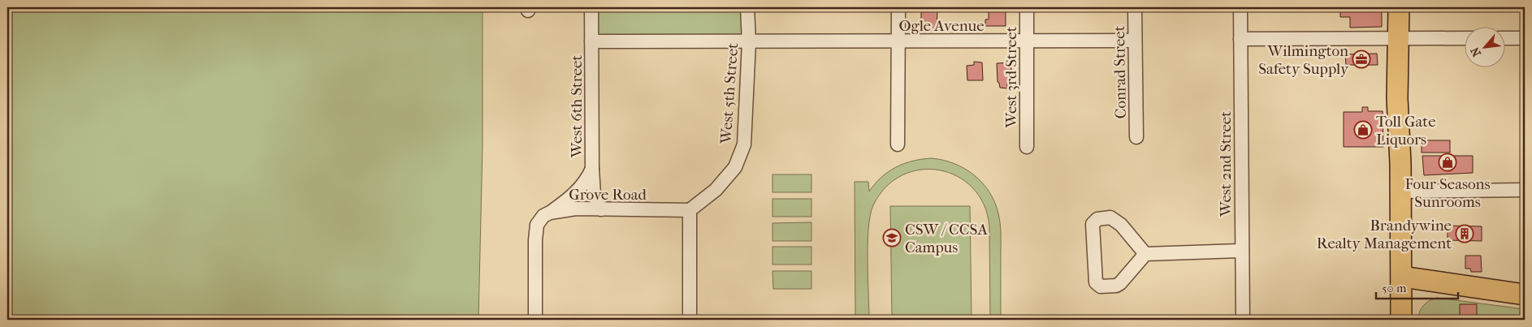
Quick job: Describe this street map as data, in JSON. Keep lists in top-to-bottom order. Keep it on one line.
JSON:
{"streets":{"street":["Ogle Avenue","Conrad Street","West 3rd Street","West 5th Street","West 6th Street","West 2nd Street","Grove Road"]},"crossings":[["Ogle Avenue","Conrad Street"],["Ogle Avenue","West 3rd Street"],["Ogle Avenue","West 5th Street"],["Ogle Avenue","West 6th Street"],["West 5th Street","Grove Road"],["West 6th Street","Grove Road"]],"places":{"office":["Wilmington Safety Supply"],"shop":["Toll Gate Liquors","Four Seasons Sunrooms"],"building":["Brandywine Realty Management"],"school or university":["CSW / CCSA Campus"]},"scale_bar":"50 m","north":"bottom left"}
